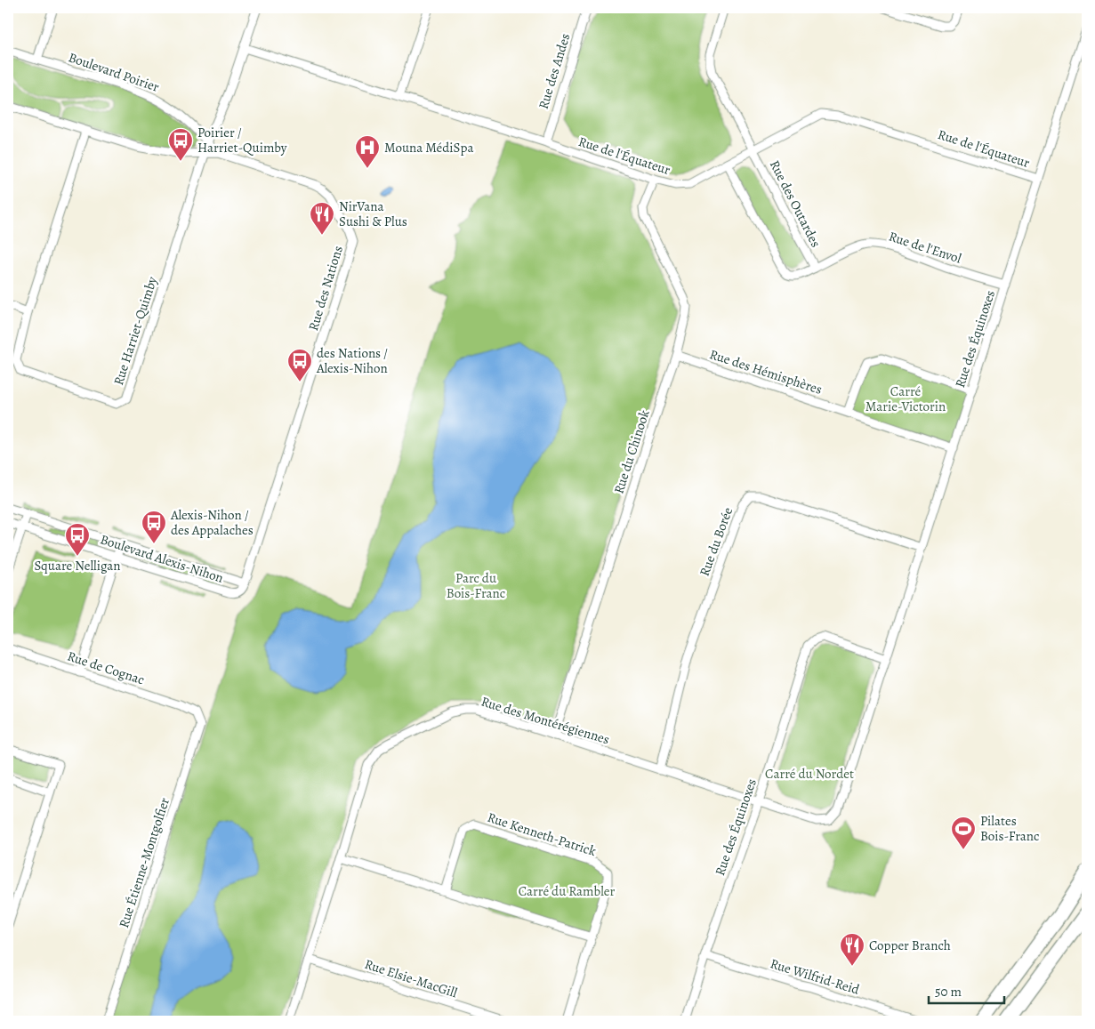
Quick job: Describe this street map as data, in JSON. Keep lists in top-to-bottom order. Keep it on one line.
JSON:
{"streets":{"street":["Rue des Andes","Boulevard Poirier","Rue de l'Équateur","Rue des Outardes","Rue de l'Envol","Rue des Nations","Rue Harriet-Quimby","Rue des Équinoxes","Rue des Hémisphères","Rue du Chinook","Rue du Borée","Boulevard Alexis-Nihon","Rue de Cognac","Rue des Montérégiennes","Rue Kenneth-Patrick","Rue Étienne-Montgolfier","Rue Wilfrid-Reid","Rue Elsie-MacGill"]},"crossings":[["Rue des Andes","Rue de l'Équateur"],["Boulevard Poirier","Rue des Nations"],["Boulevard Poirier","Rue Harriet-Quimby"],["Rue de l'Équateur","Rue des Outardes"],["Rue de l'Équateur","Rue Harriet-Quimby"],["Rue de l'Équateur","Rue des Équinoxes"],["Rue de l'Équateur","Rue du Chinook"],["Rue des Outardes","Rue de l'Envol"],["Rue de l'Envol","Rue des Équinoxes"],["Rue des Nations","Boulevard Alexis-Nihon"],["Rue des Équinoxes","Rue des Hémisphères"],["Rue des Équinoxes","Rue du Borée"],["Rue des Équinoxes","Rue des Montérégiennes"],["Rue des Équinoxes","Rue Wilfrid-Reid"],["Rue des Hémisphères","Rue du Chinook"],["Rue du Chinook","Rue des Montérégiennes"],["Rue du Borée","Rue des Montérégiennes"],["Rue de Cognac","Rue Étienne-Montgolfier"],["Rue des Montérégiennes","Rue Elsie-MacGill"]],"parks":["Carré Marie-Victorin","Parc du Bois-Franc","Carré du Nordet","Carré du Rambler"],"places":{"bus stop":["Poirier / Harriet-Quimby","des Nations / Alexis-Nihon","Alexis-Nihon / des Appalaches","Square Nelligan"],"hospital":["Mouna MédiSpa"],"restaurant":["NirVana Sushi & Plus","Copper Branch"],"sports":["Pilates Bois-Franc"]},"scale_bar":"50 m"}
